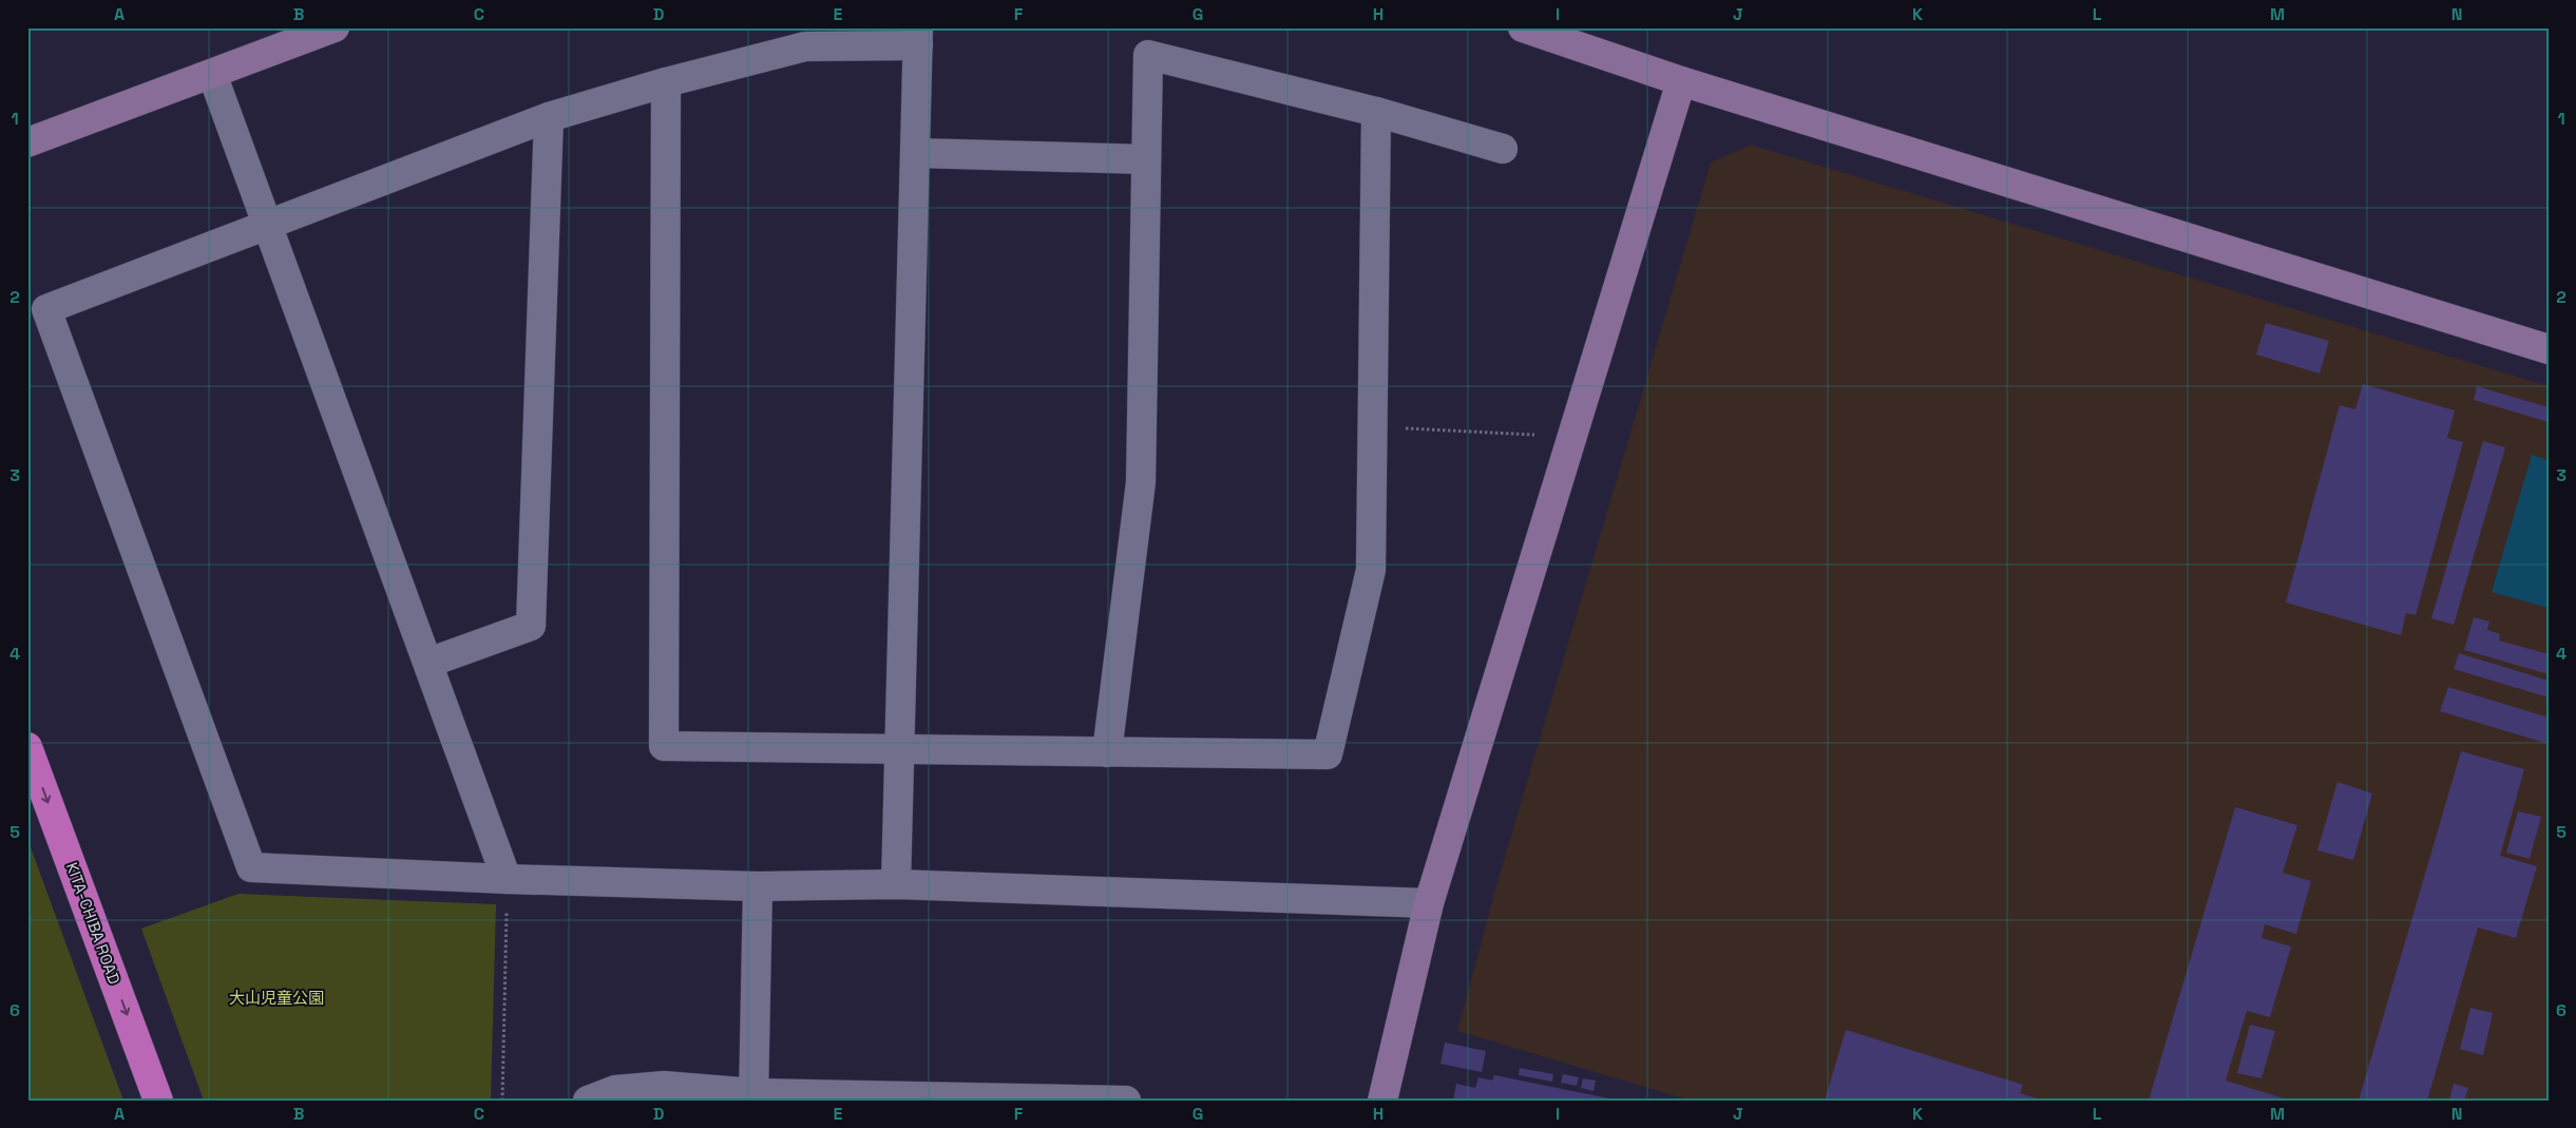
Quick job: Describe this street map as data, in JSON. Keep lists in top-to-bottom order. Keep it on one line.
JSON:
{"streets":{"highway":["KITA-CHIBA ROAD"]},"one_way":["KITA-CHIBA ROAD"],"parks":["大山児童公園"],"grid":{"columns":["A","B","C","D","E","F","G","H","I","J","K","L","M","N"],"rows":["1","2","3","4","5","6"]}}
